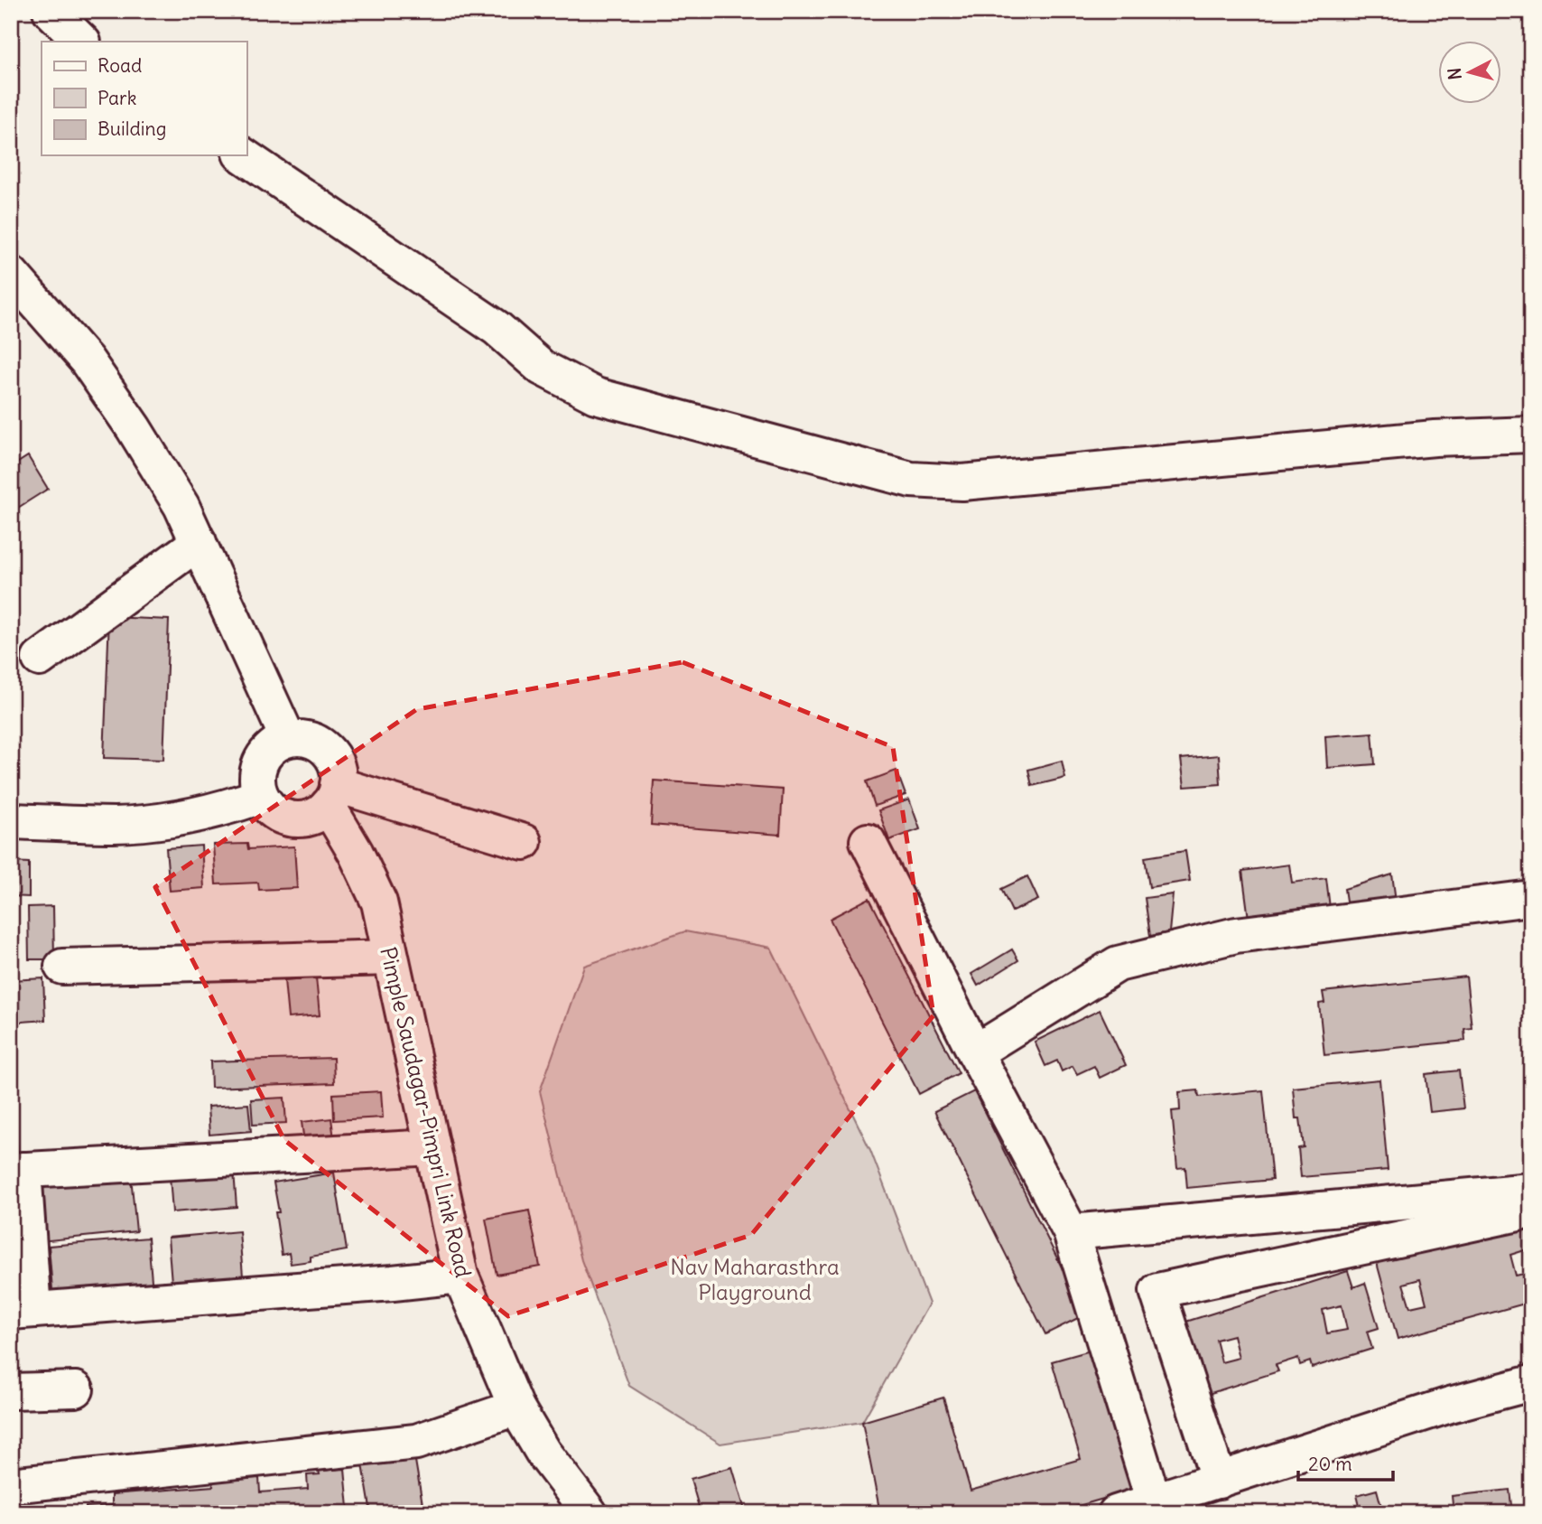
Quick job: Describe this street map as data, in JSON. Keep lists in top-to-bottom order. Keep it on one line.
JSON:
{"streets":{"street":["Pimple Saudagar-Pimpri Link Road"]},"parks":["Nav Maharasthra Playground"],"legend":["Road","Park","Building"],"scale_bar":"20 m","north":"left"}
